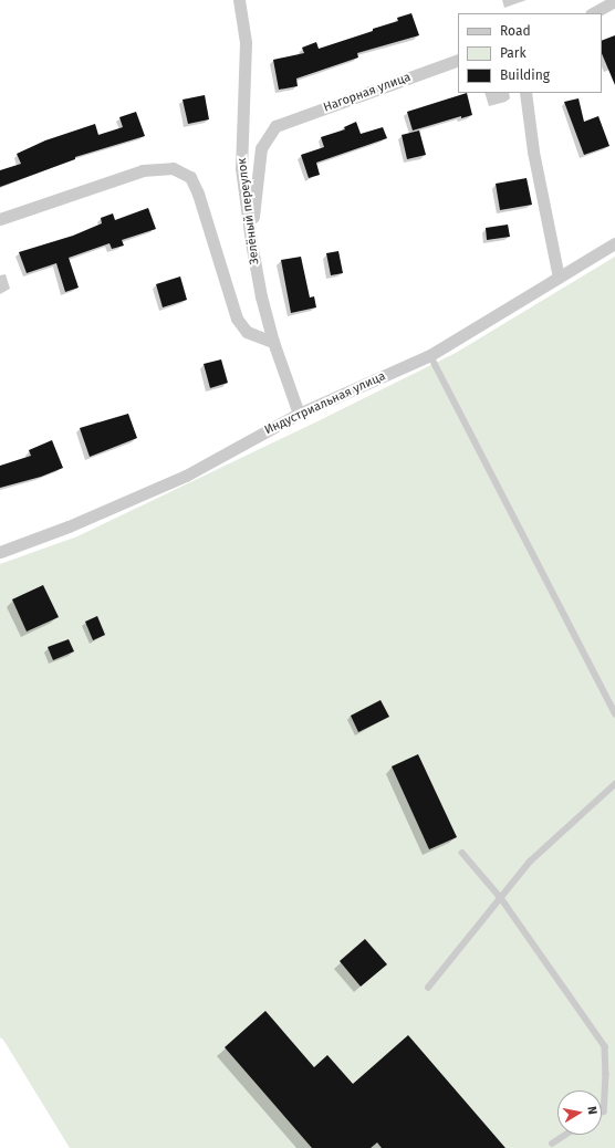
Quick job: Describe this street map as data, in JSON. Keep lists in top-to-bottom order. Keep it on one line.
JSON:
{"streets":{"street":["Нагорная улица","Зелёный переулок","Индустриальная улица"]},"crossings":[["Нагорная улица","Зелёный переулок"],["Зелёный переулок","Индустриальная улица"]],"legend":["Road","Park","Building"],"north":"right"}
